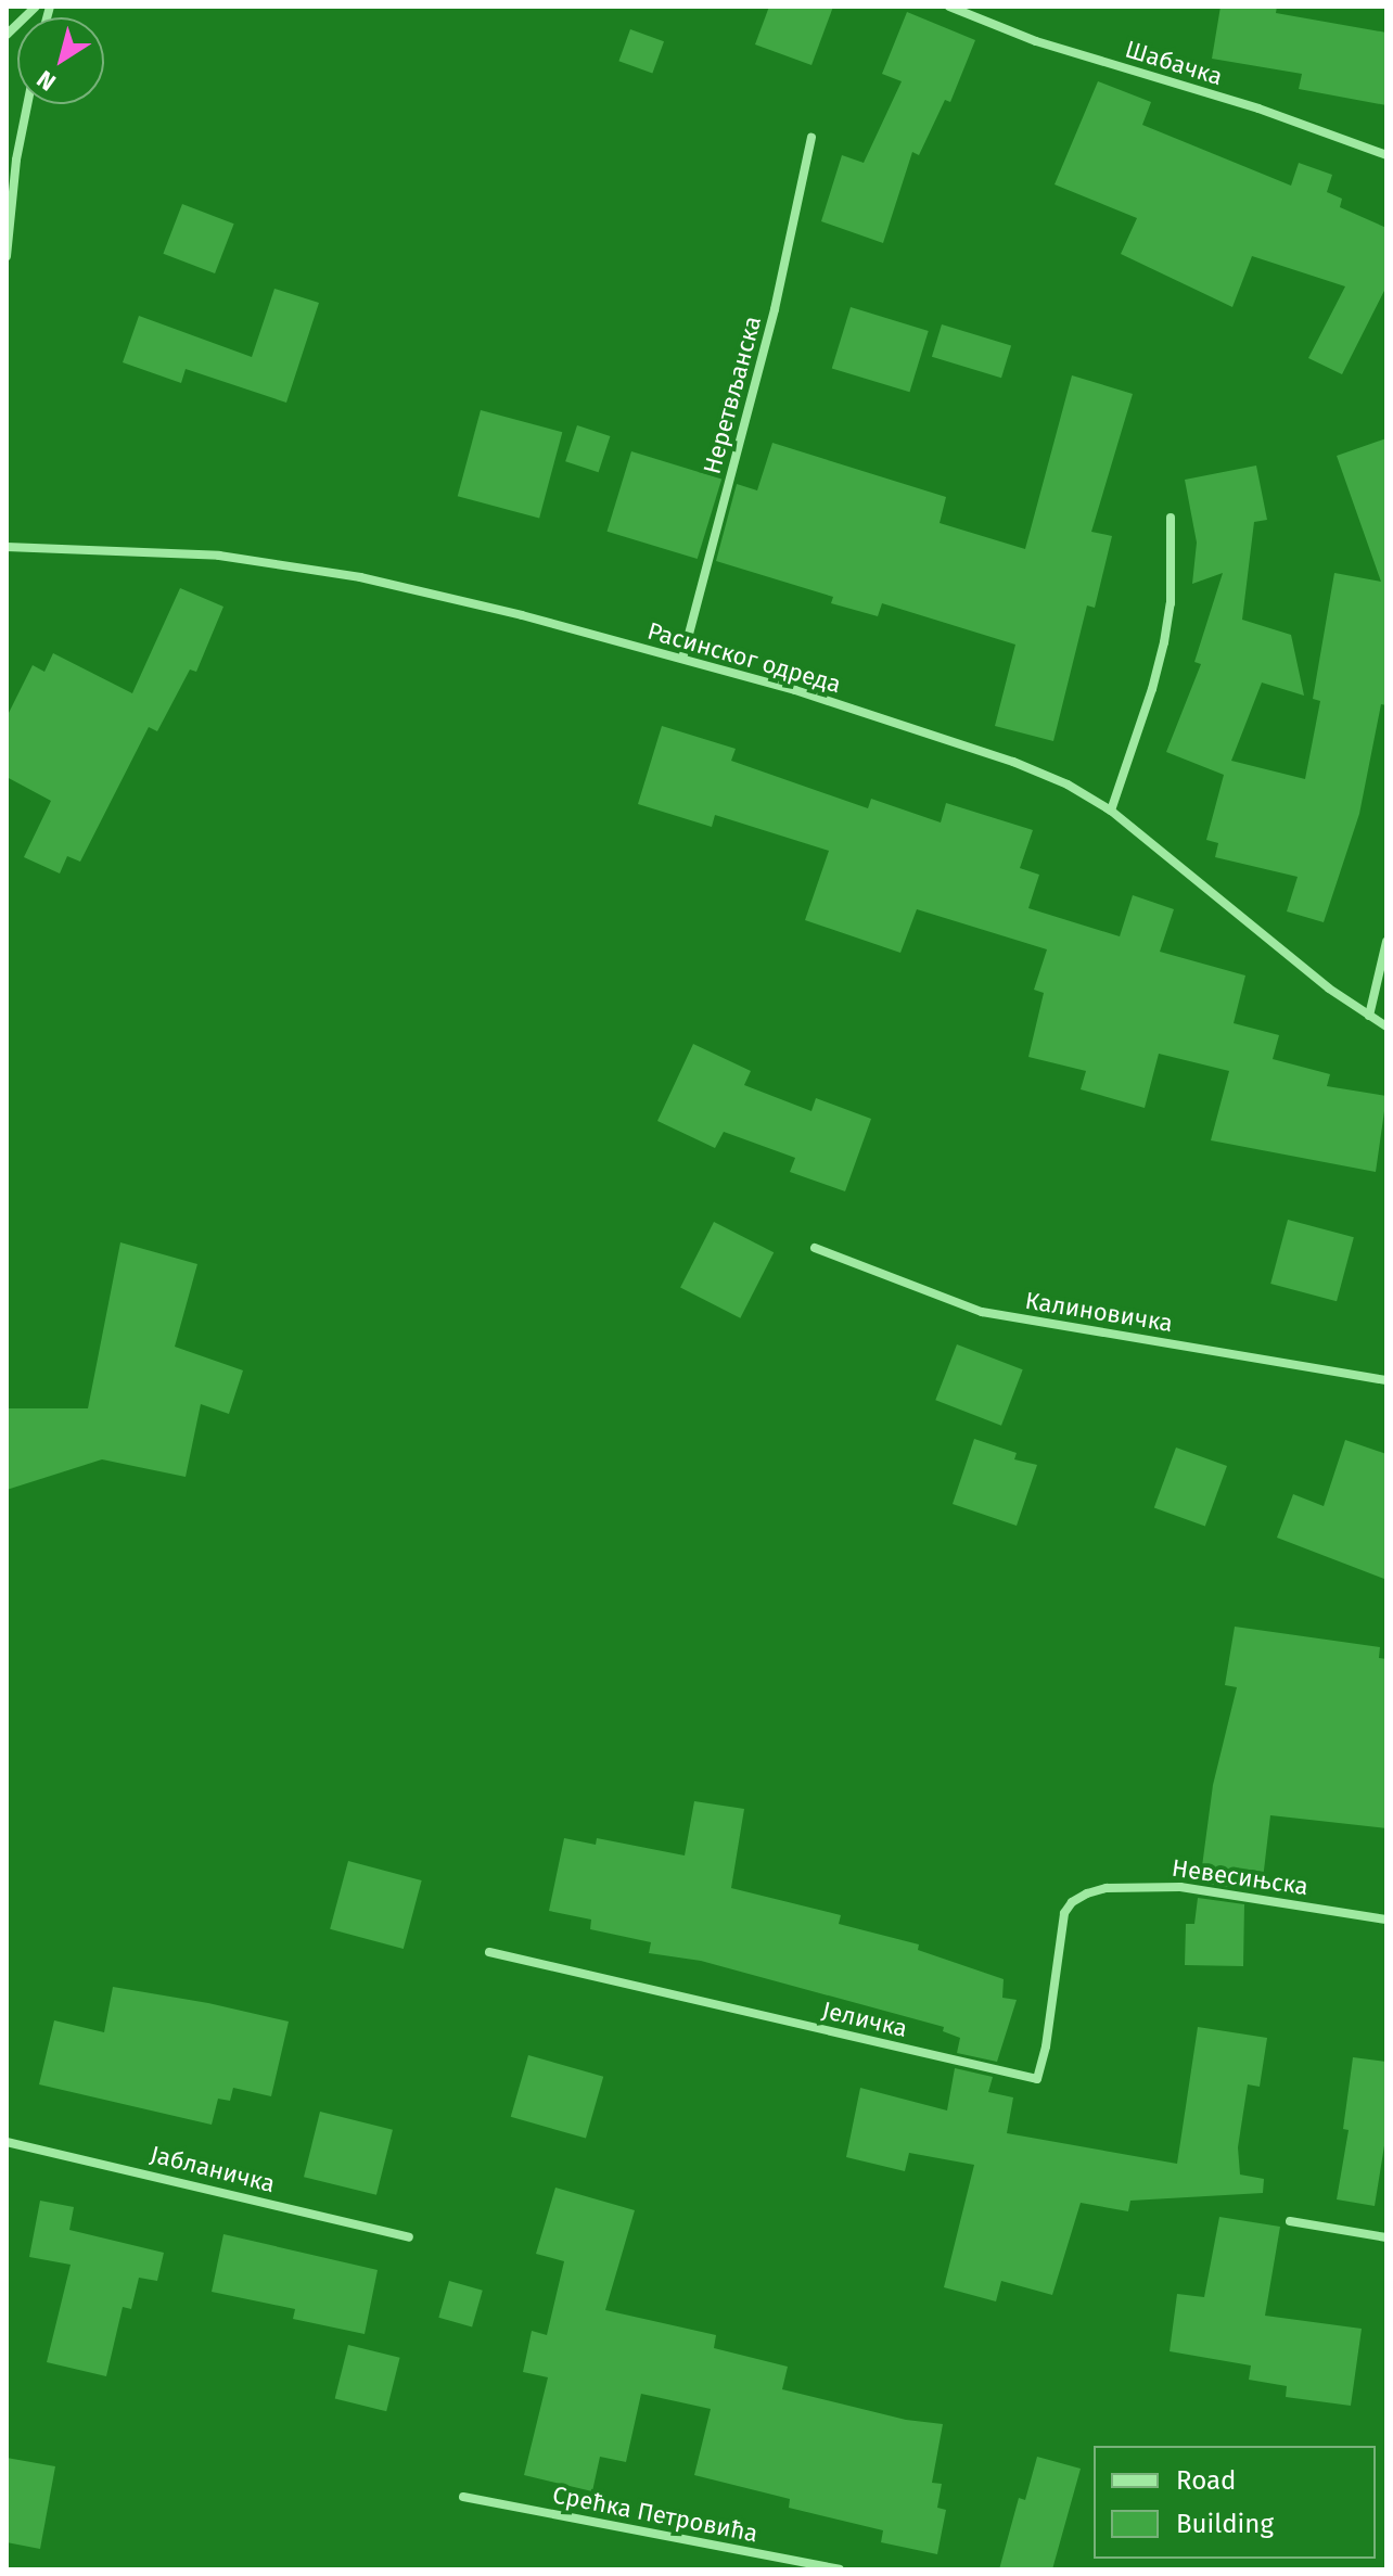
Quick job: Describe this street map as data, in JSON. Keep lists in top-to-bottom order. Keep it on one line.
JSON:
{"streets":{"street":["Шабачка","Неретвљанска","Расинског одреда","Калиновичка","Невесињска","Јеличка","Јабланичка","Срећка Петровића"]},"crossings":[["Неретвљанска","Расинског одреда"],["Невесињска","Јеличка"]],"legend":["Road","Building"],"north":"bottom left"}
